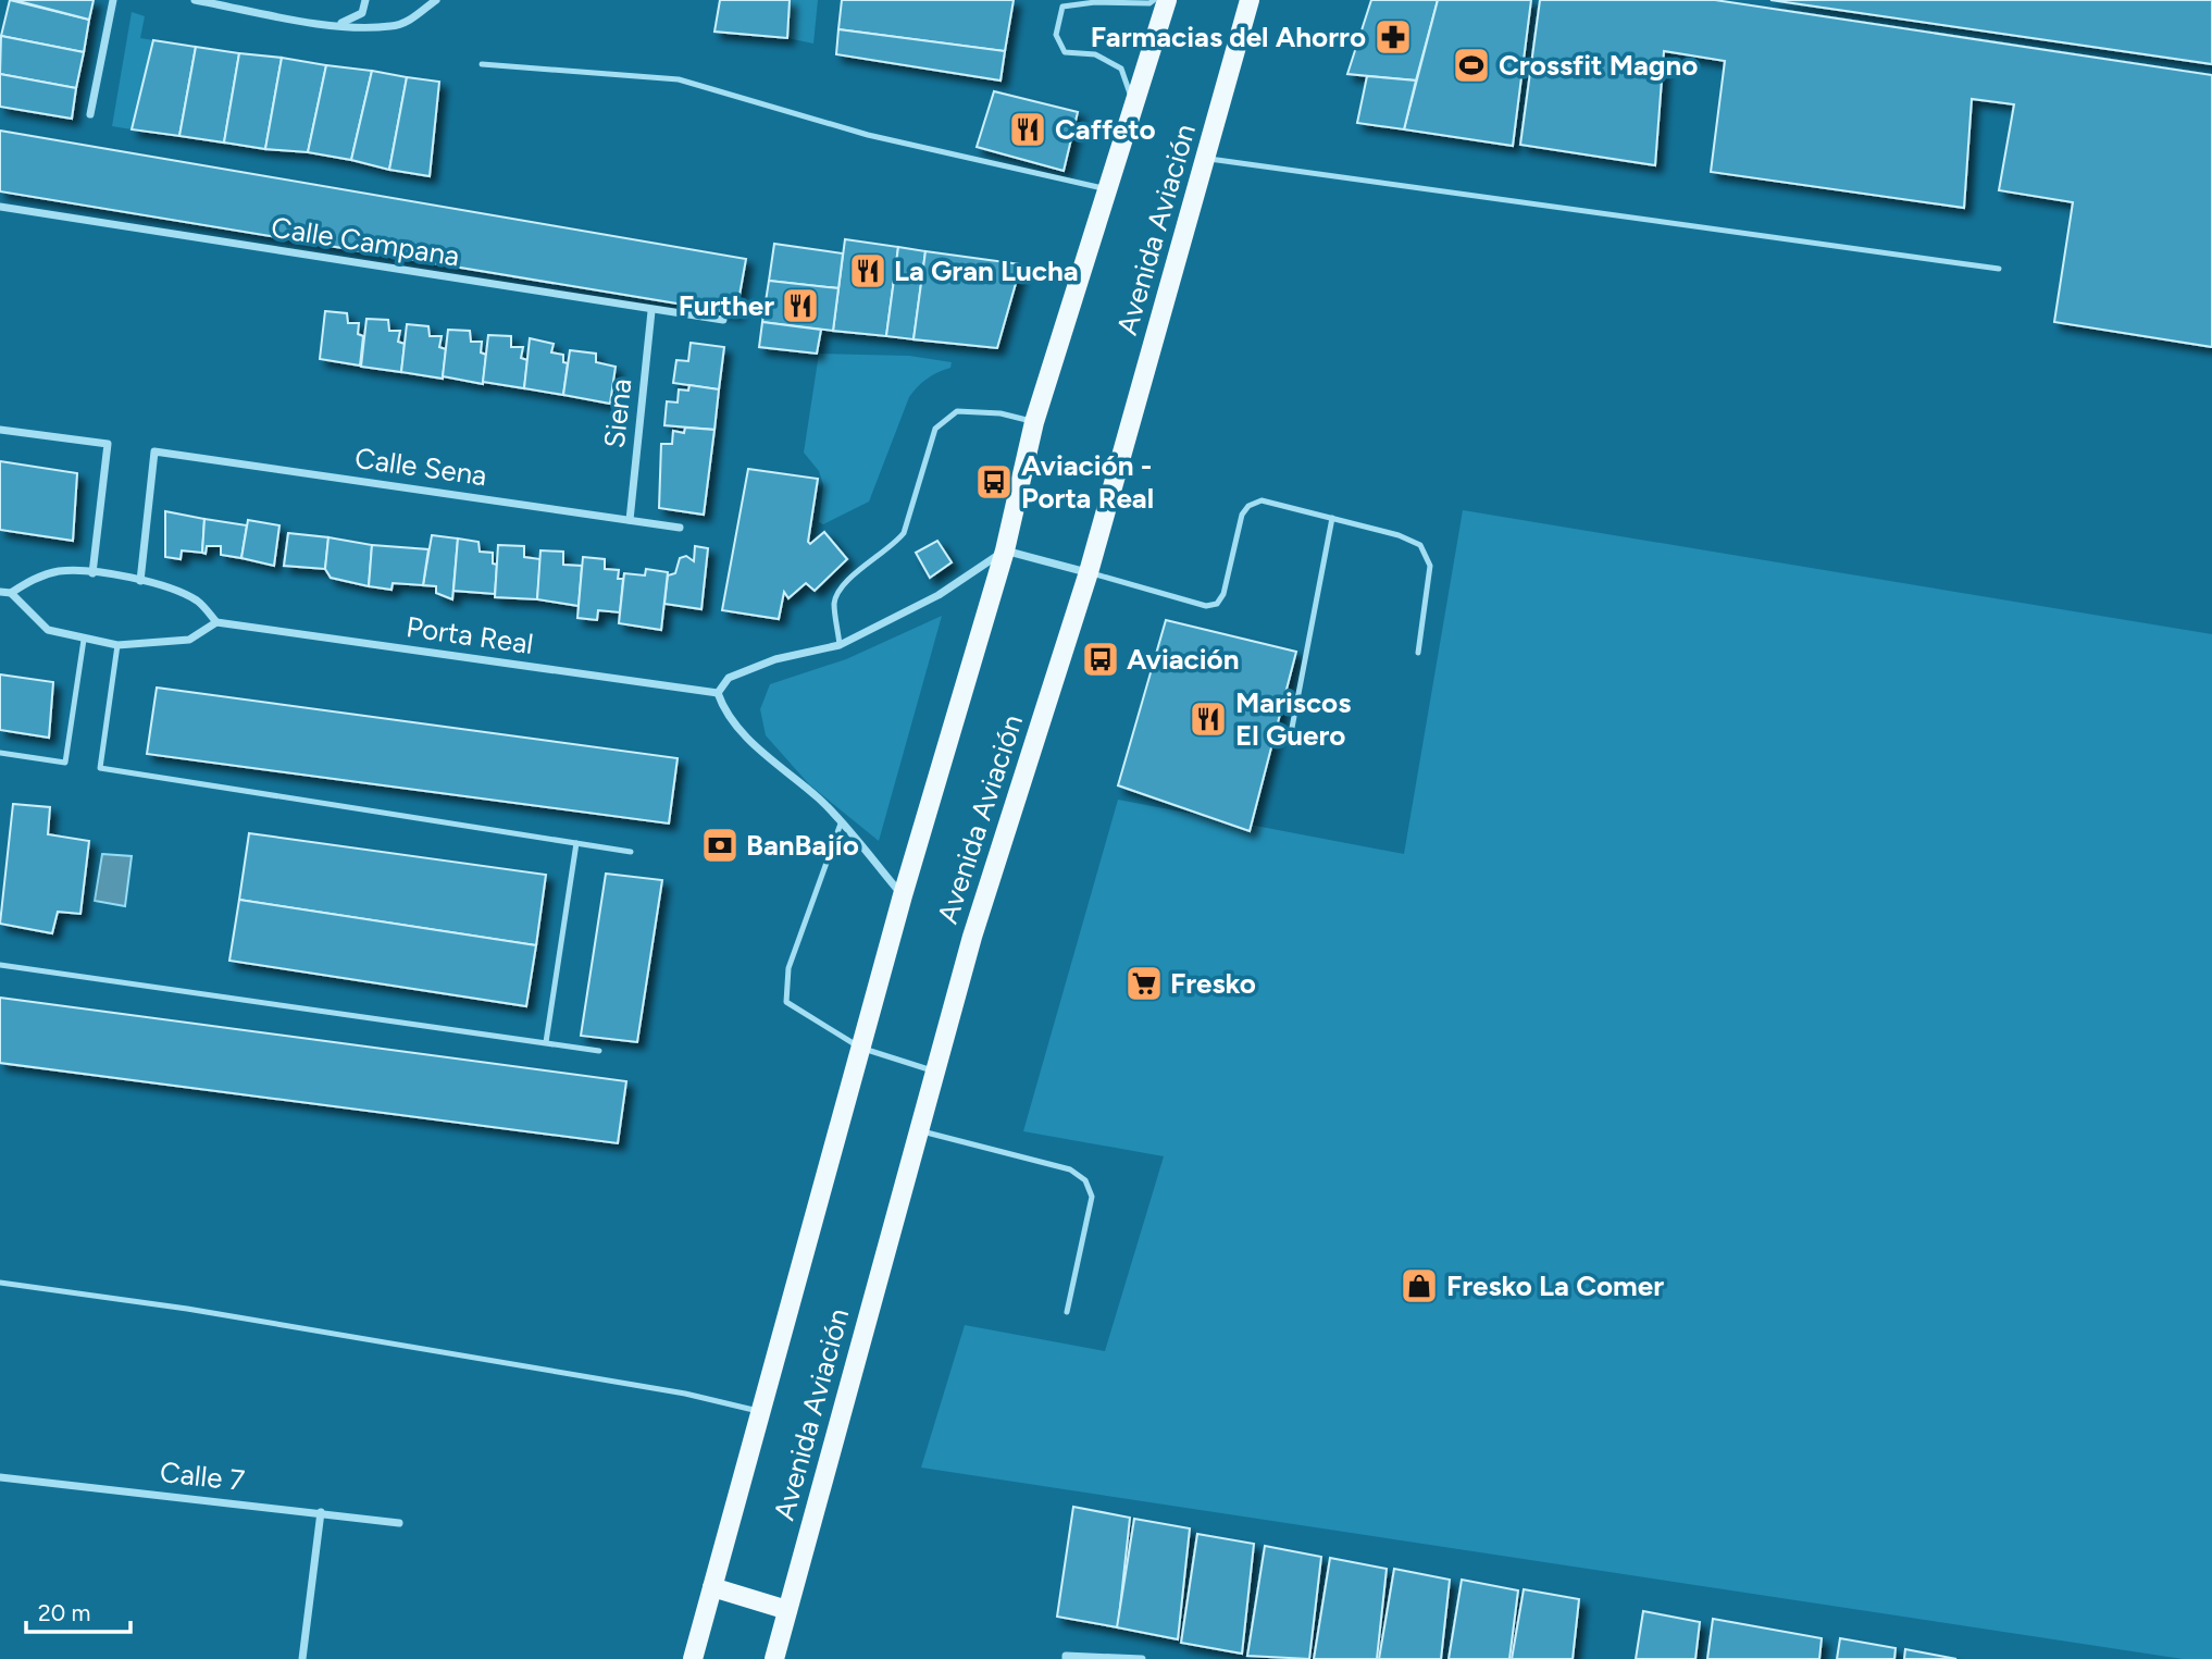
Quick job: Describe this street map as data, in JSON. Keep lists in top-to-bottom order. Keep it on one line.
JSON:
{"streets":{"main road":["Avenida Aviación"],"street":["Calle Campana","Siena","Calle Sena","Porta Real","Calle 7"]},"crossings":[["Calle Campana","Siena"],["Siena","Calle Sena"]],"places":{"pharmacy":["Farmacias del Ahorro"],"sports":["Crossfit Magno"],"restaurant":["Caffeto","La Gran Lucha","Further","Mariscos El Guero"],"bus stop":["Aviación - Porta Real","Aviación"],"bank":["BanBajío"],"supermarket":["Fresko"],"shop":["Fresko La Comer"]},"scale_bar":"20 m"}
